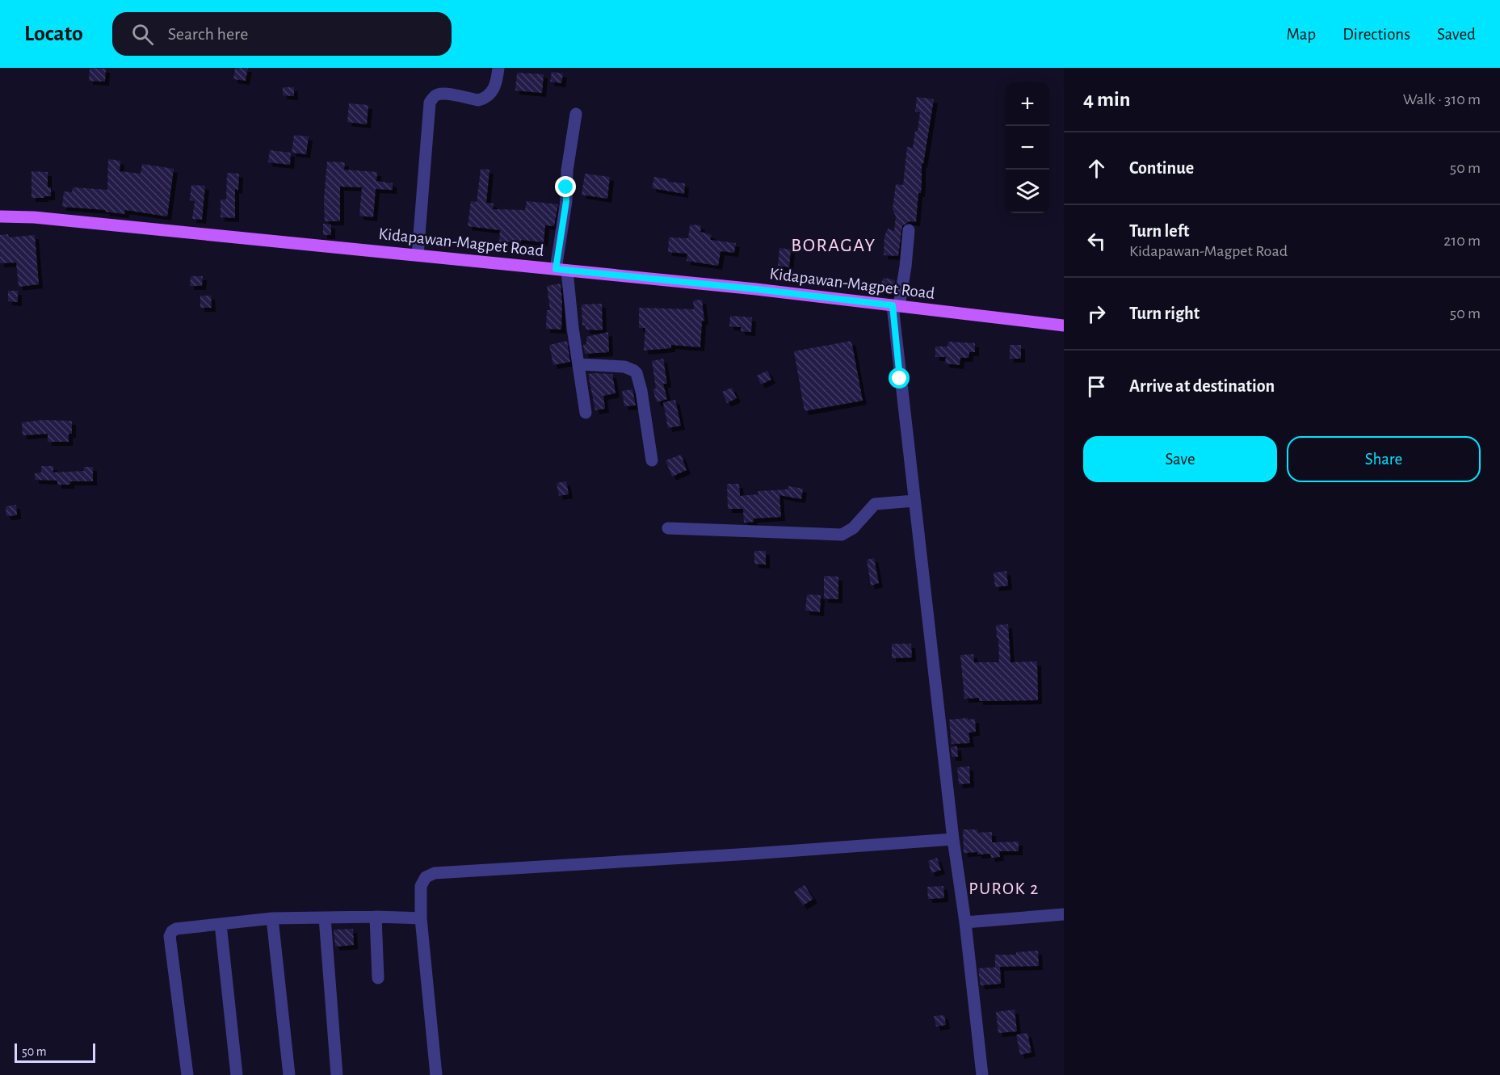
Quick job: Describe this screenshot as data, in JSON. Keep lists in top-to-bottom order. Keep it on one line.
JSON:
{"streets":{"main road":["Kidapawan-Magpet Road"]},"districts":["BORAGAY","PUROK 2"],"scale_bar":"50 m","page":{"header":"Locato","search":"Search here","nav":["Map","Directions","Saved"],"heading":["4 min","Walk · 310 m"],"map_buttons":["+","−"],"list":[["Continue","50 m"],["Turn left","Kidapawan-Magpet Road","210 m"],["Turn right","50 m"],"Arrive at destination"],"buttons":["Save","Share"],"scale":"50 m"}}
